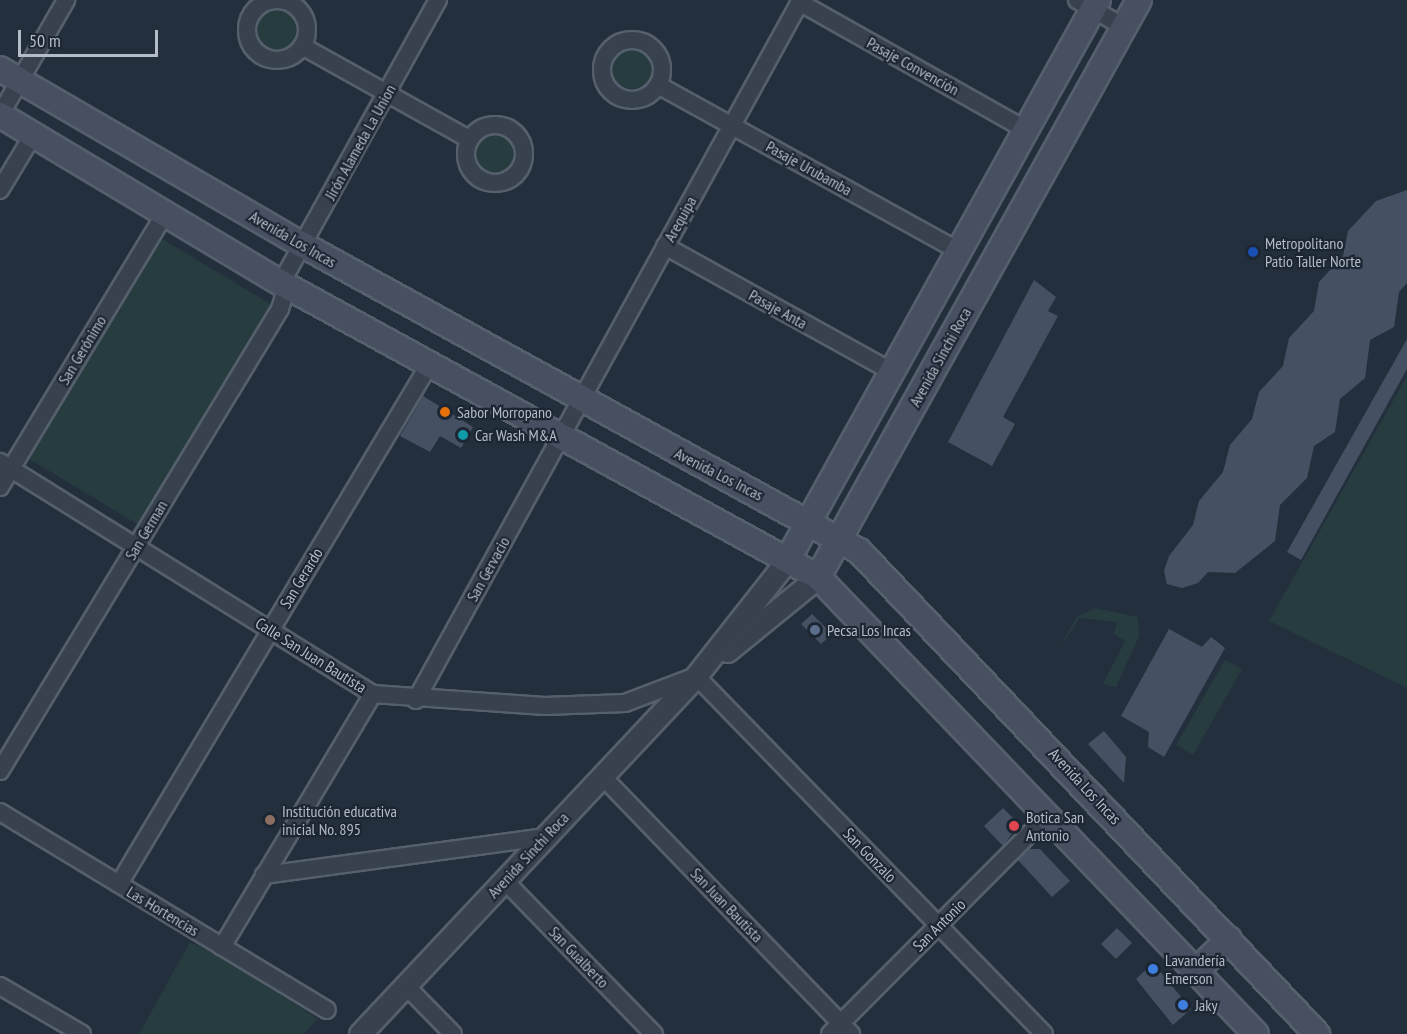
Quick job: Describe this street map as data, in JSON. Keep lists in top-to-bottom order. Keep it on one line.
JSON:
{"streets":{"main road":["Avenida Los Incas","Avenida Sinchi Roca"],"street":["Pasaje Convención","Jirón Alameda La Union","Pasaje Urubamba","Arequipa","Pasaje Anta","San Gerónimo","San German","San Gervacio","San Gerardo","Calle San Juan Bautista","San Gonzalo","San Juan Bautista","Las Hortencias","San Antonio","San Gualberto"]},"crossings":[["Pasaje Convención","Arequipa"],["Pasaje Convención","Avenida Sinchi Roca"],["Jirón Alameda La Union","Avenida Los Incas"],["Jirón Alameda La Union","San German"],["Pasaje Urubamba","Arequipa"],["Pasaje Urubamba","Avenida Sinchi Roca"],["Arequipa","Avenida Los Incas"],["Arequipa","Pasaje Anta"],["Arequipa","San Gervacio"],["Avenida Los Incas","Avenida Sinchi Roca"],["Pasaje Anta","Avenida Sinchi Roca"],["San Gerónimo","Calle San Juan Bautista"],["Avenida Sinchi Roca","Calle San Juan Bautista"],["Avenida Sinchi Roca","San Gonzalo"],["Avenida Sinchi Roca","San Juan Bautista"],["Avenida Sinchi Roca","San Gualberto"],["San German","Calle San Juan Bautista"],["San Gervacio","Calle San Juan Bautista"],["San Gerardo","Calle San Juan Bautista"],["San Gerardo","Las Hortencias"],["Calle San Juan Bautista","San Gonzalo"],["San Gonzalo","San Antonio"],["San Juan Bautista","San Antonio"]],"places":["Metropolitano Patio Taller Norte","Sabor Morropano","Car Wash M&A","Pecsa Los Incas","Institución educativa inicial No. 895","Botica San Antonio","Lavandería Emerson","Jaky"],"scale_bar":"50 m"}
